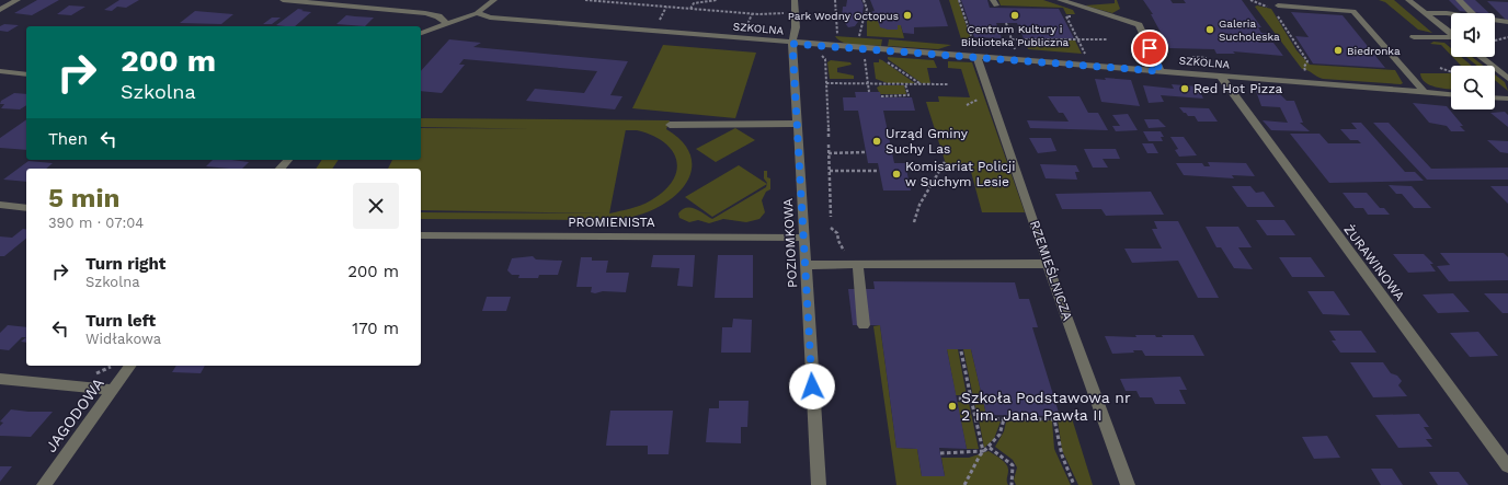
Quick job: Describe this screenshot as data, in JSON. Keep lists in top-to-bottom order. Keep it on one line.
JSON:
{"streets":{"street":["SZKOLNA","PROMIENISTA","POZIOMKOWA","ŻURAWINOWA","RZEMIEŚLNICZA","JAGODOWA"]},"crossings":[["SZKOLNA","POZIOMKOWA"],["SZKOLNA","ŻURAWINOWA"],["SZKOLNA","RZEMIEŚLNICZA"],["PROMIENISTA","POZIOMKOWA"]],"places":["Park Wodny Octopus","Centrum Kultury i Biblioteka Publiczna","Galeria Sucholeska","Biedronka","Red Hot Pizza","Urząd Gminy Suchy Las","Komisariat Policji w Suchym Lesie","Szkoła Podstawowa nr 2 im. Jana Pawła II"],"page":{"turn":["200 m","Szkolna"],"then":"Then","heading":["5 min","390 m · 07:04"],"list":[{"name":"Turn right","note":"Szkolna","value":"200 m"},{"name":"Turn left","note":"Widłakowa","value":"170 m"}]}}
